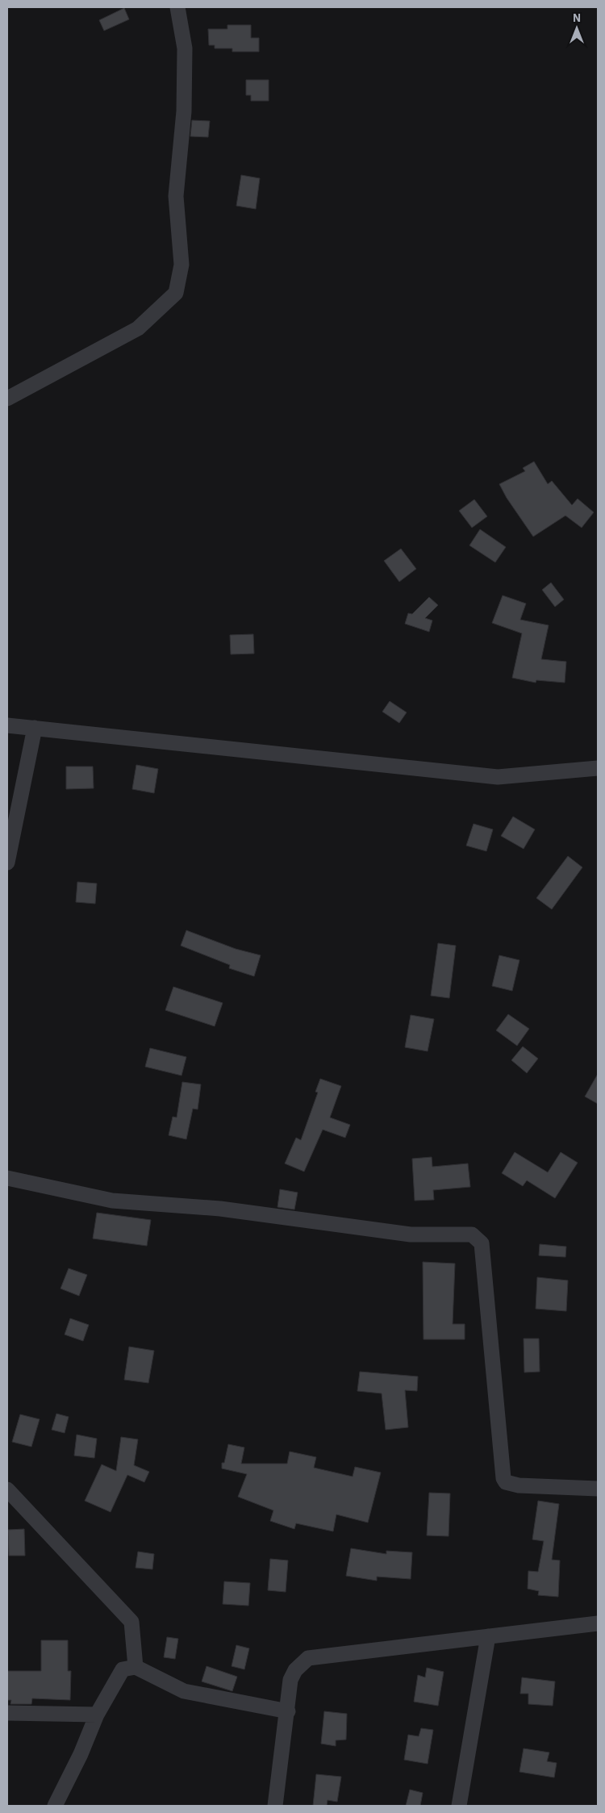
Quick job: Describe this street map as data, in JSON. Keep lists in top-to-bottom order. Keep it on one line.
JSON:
{"north":"top"}
